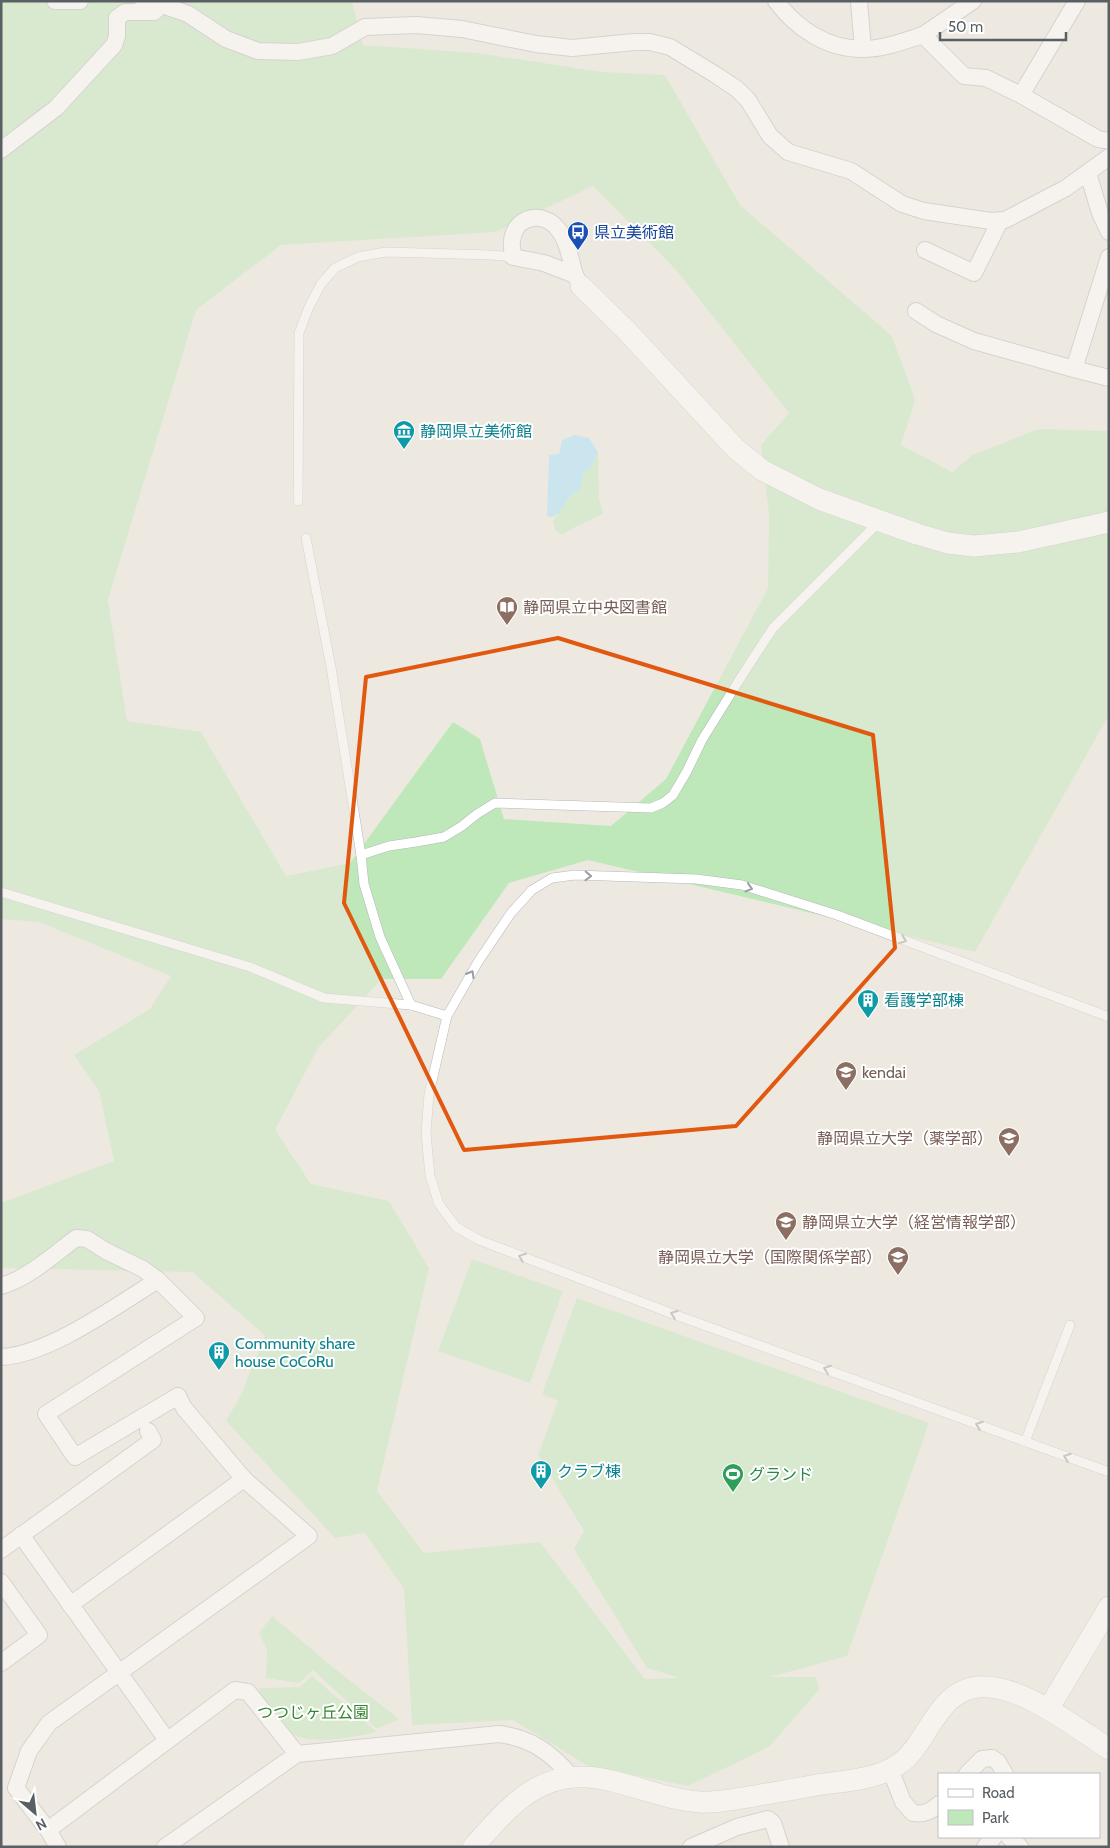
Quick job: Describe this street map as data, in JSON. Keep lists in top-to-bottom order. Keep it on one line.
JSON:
{"parks":["つつじヶ丘公園"],"places":{"bus stop":["県立美術館"],"museum":["静岡県立美術館"],"library":["静岡県立中央図書館"],"building":["看護学部棟","Community share house CoCoRu","クラブ棟"],"school or university":["kendai","静岡県立大学（薬学部）","静岡県立大学（経営情報学部）","静岡県立大学（国際関係学部）"],"sports":["グランド"]},"legend":["Road","Park"],"scale_bar":"50 m","north":"bottom right"}
